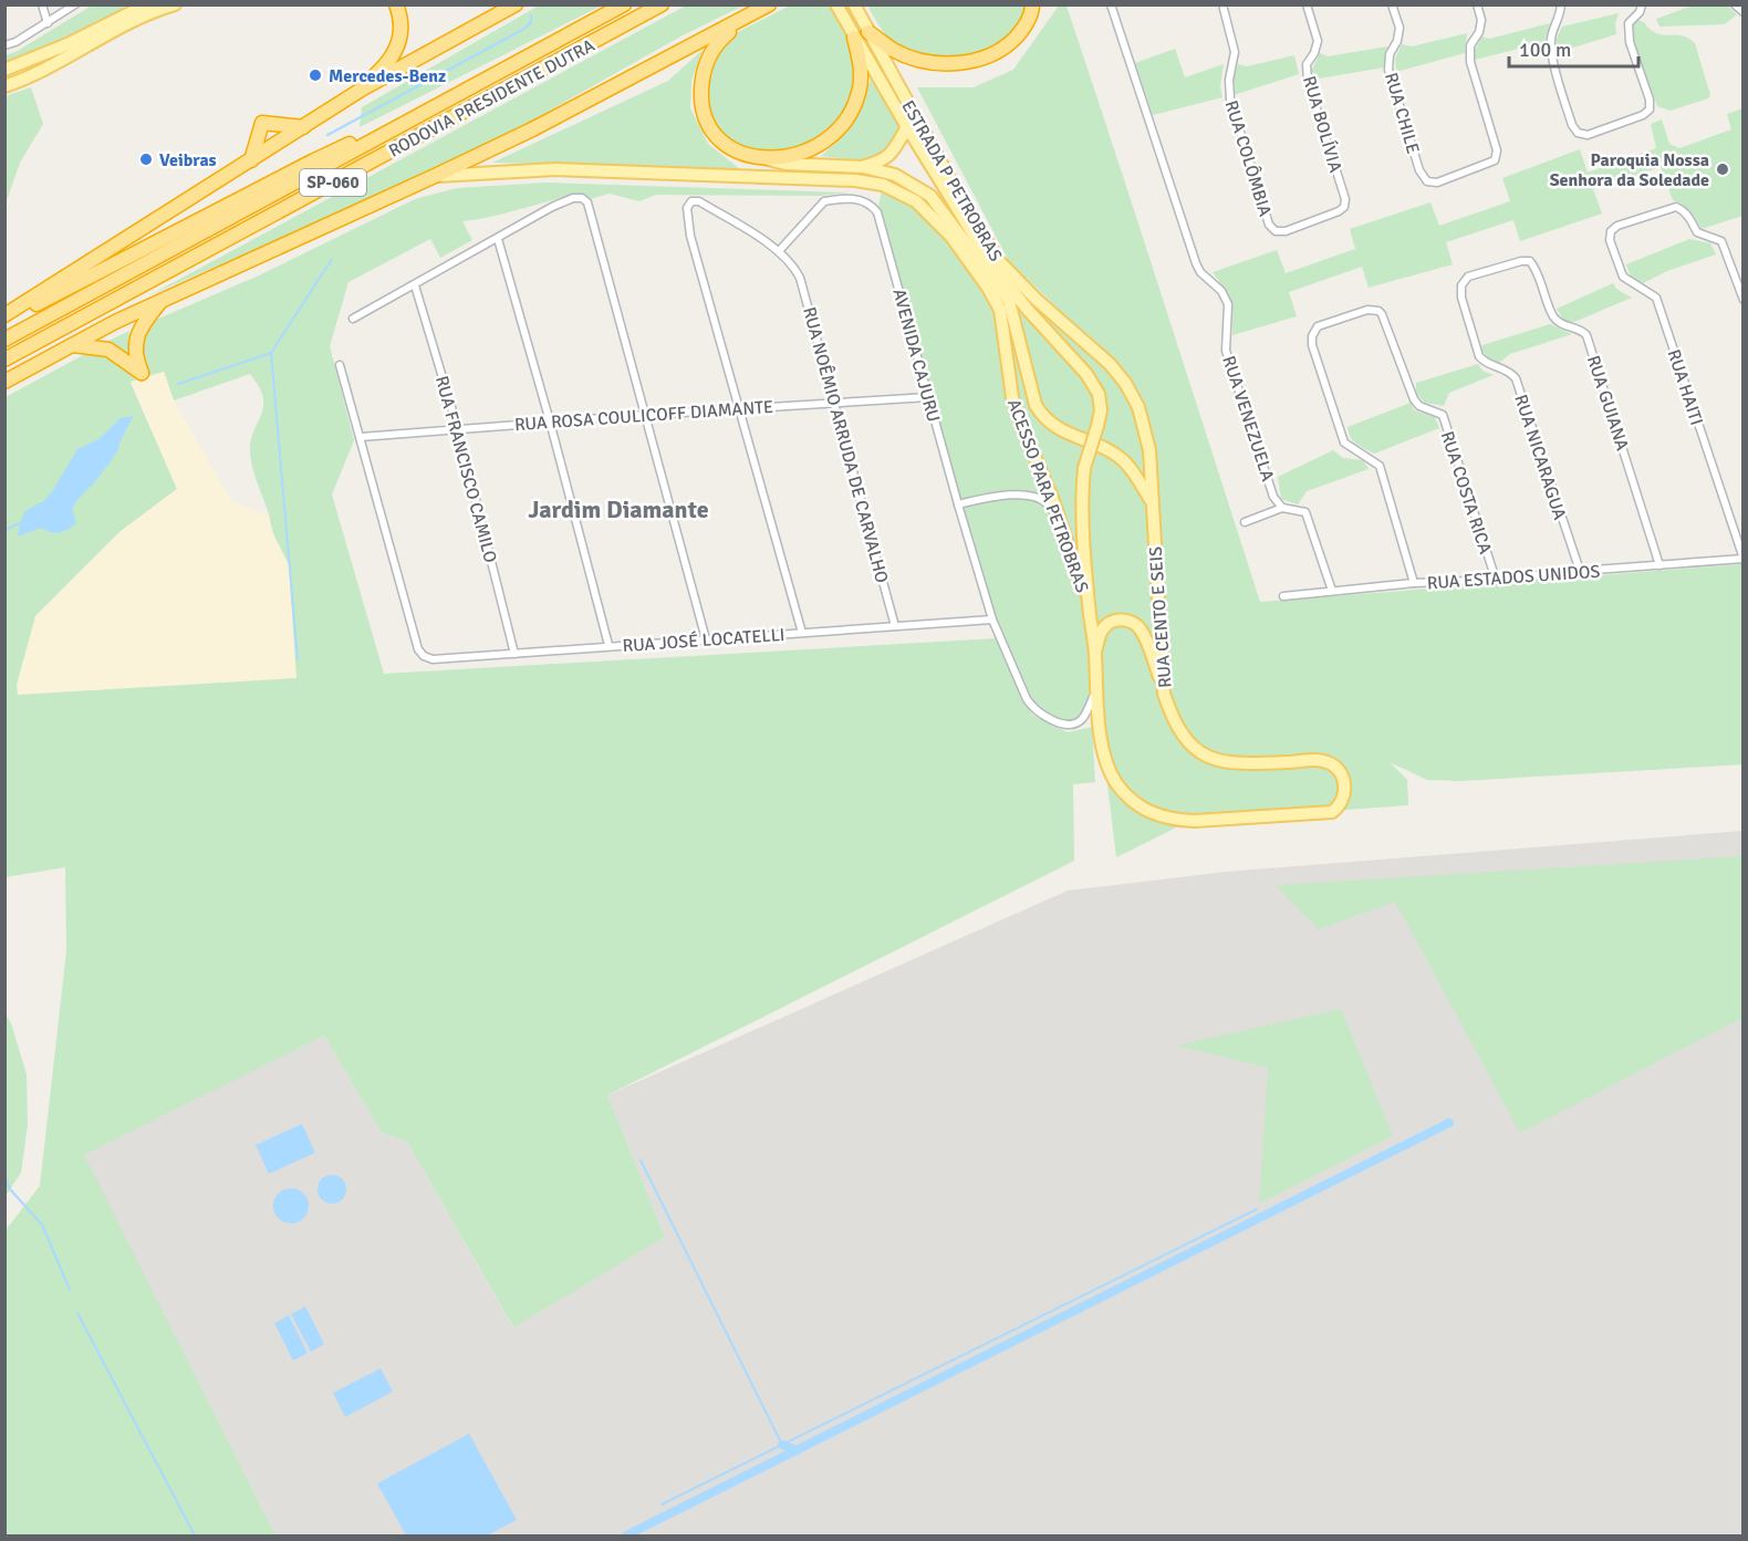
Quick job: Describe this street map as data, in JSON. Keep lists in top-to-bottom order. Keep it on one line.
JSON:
{"streets":{"highway":["RODOVIA PRESIDENTE DUTRA","SP-060"],"main road":["ESTRADA P PETROBRAS","ACESSO PARA PETROBRAS","RUA CENTO E SEIS"],"street":["RUA CHILE","RUA BOLÍVIA","RUA COLÔMBIA","AVENIDA CAJURU","RUA HAITI","RUA GUIANA","RUA ROSA COULICOFF DIAMANTE","RUA VENEZUELA","RUA NOÊMIO ARRUDA DE CARVALHO","RUA NICARAGUA","RUA FRANCISCO CAMILO","RUA COSTA RICA","RUA ESTADOS UNIDOS","RUA JOSÉ LOCATELLI"]},"crossings":[["RUA BOLÍVIA","RUA COLÔMBIA"],["ESTRADA P PETROBRAS","RUA CENTO E SEIS"],["AVENIDA CAJURU","RUA ROSA COULICOFF DIAMANTE"],["AVENIDA CAJURU","RUA NOÊMIO ARRUDA DE CARVALHO"],["AVENIDA CAJURU","ACESSO PARA PETROBRAS"],["AVENIDA CAJURU","RUA JOSÉ LOCATELLI"],["RUA HAITI","RUA ESTADOS UNIDOS"],["RUA GUIANA","RUA NICARAGUA"],["RUA GUIANA","RUA ESTADOS UNIDOS"],["RUA ROSA COULICOFF DIAMANTE","RUA NOÊMIO ARRUDA DE CARVALHO"],["RUA ROSA COULICOFF DIAMANTE","RUA FRANCISCO CAMILO"],["RUA ROSA COULICOFF DIAMANTE","RUA JOSÉ LOCATELLI"],["RUA NOÊMIO ARRUDA DE CARVALHO","RUA JOSÉ LOCATELLI"],["RUA NICARAGUA","RUA ESTADOS UNIDOS"],["RUA FRANCISCO CAMILO","RUA JOSÉ LOCATELLI"],["RUA COSTA RICA","RUA ESTADOS UNIDOS"],["ACESSO PARA PETROBRAS","RUA CENTO E SEIS"]],"districts":["Jardim Diamante"],"places":["Mercedes-Benz","Veibras","Paroquia Nossa Senhora da Soledade"],"scale_bar":"100 m"}
